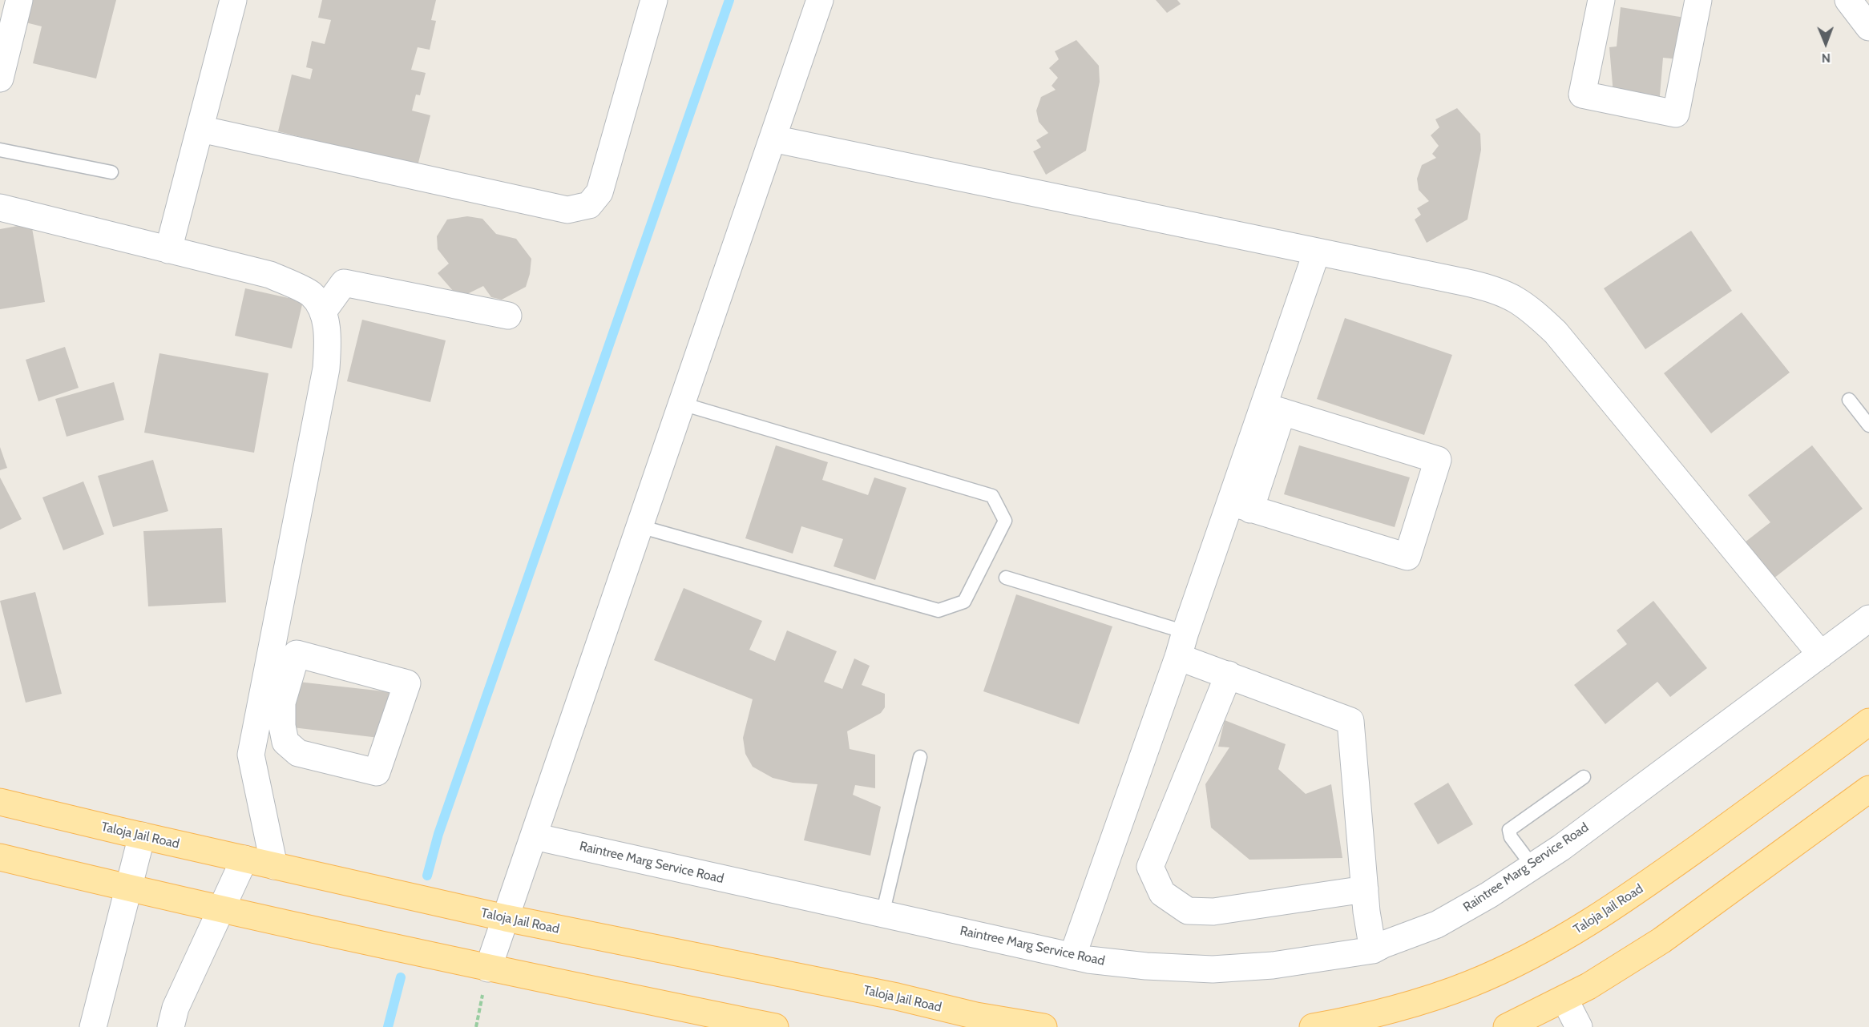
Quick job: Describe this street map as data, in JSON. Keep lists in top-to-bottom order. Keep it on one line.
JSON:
{"streets":{"main road":["Taloja Jail Road"],"street":["Raintree Marg Service Road"]},"north":"bottom"}
